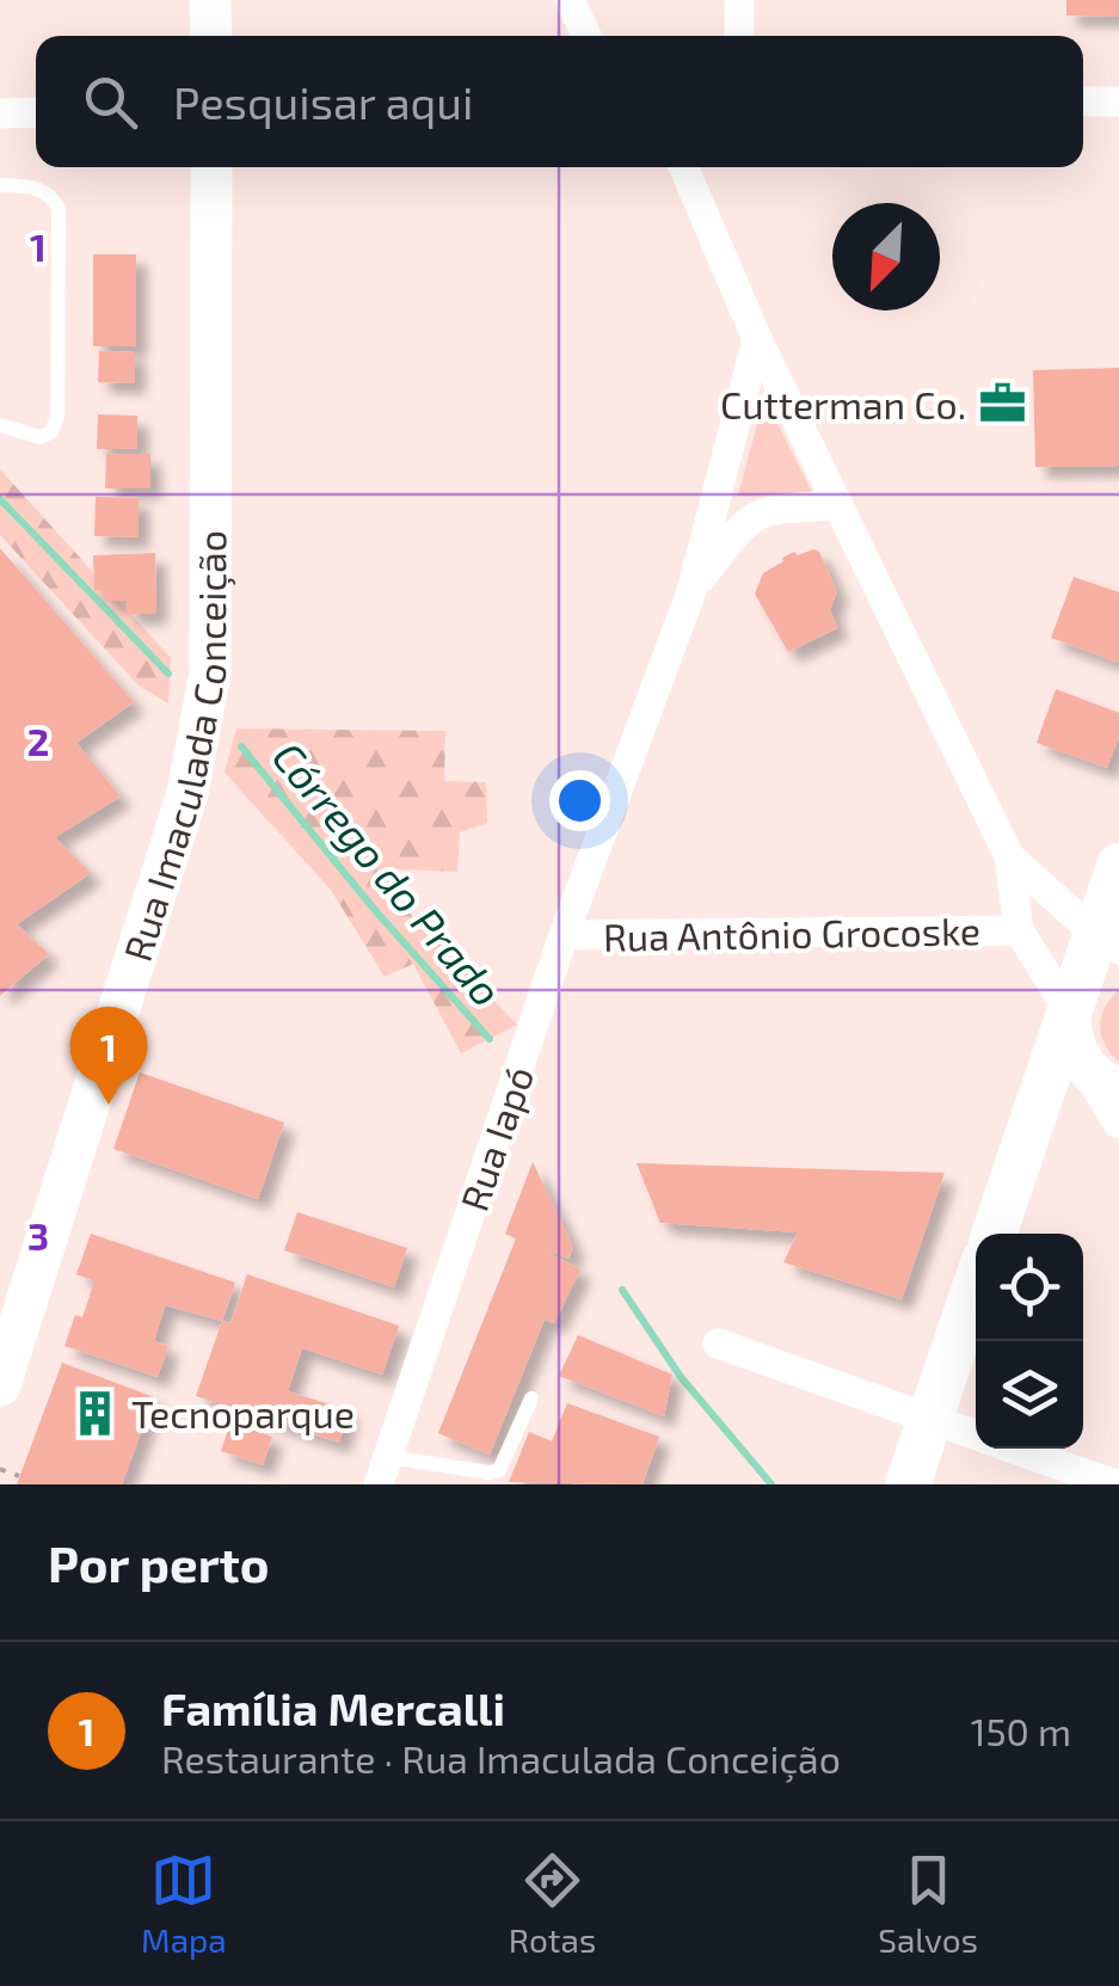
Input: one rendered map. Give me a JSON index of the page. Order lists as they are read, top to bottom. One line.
{"streets":{"main road":["Rua Imaculada Conceição"],"street":["Rua Antônio Grocoske","Rua Iapó"]},"crossings":[["Rua Antônio Grocoske","Rua Iapó"]],"water":["Córrego do Prado"],"places":{"office":["Cutterman Co."],"building":["Tecnoparque"]},"north":"bottom left","page":{"search":"Pesquisar aqui","pins":"1","heading":"Por perto","list":[{"mark":"1","name":"Família Mercalli","note":"Restaurante · Rua Imaculada Conceição","value":"150 m"}],"nav":["Mapa","Rotas","Salvos"]},"grid":{"rows":["1","2","3"]}}
